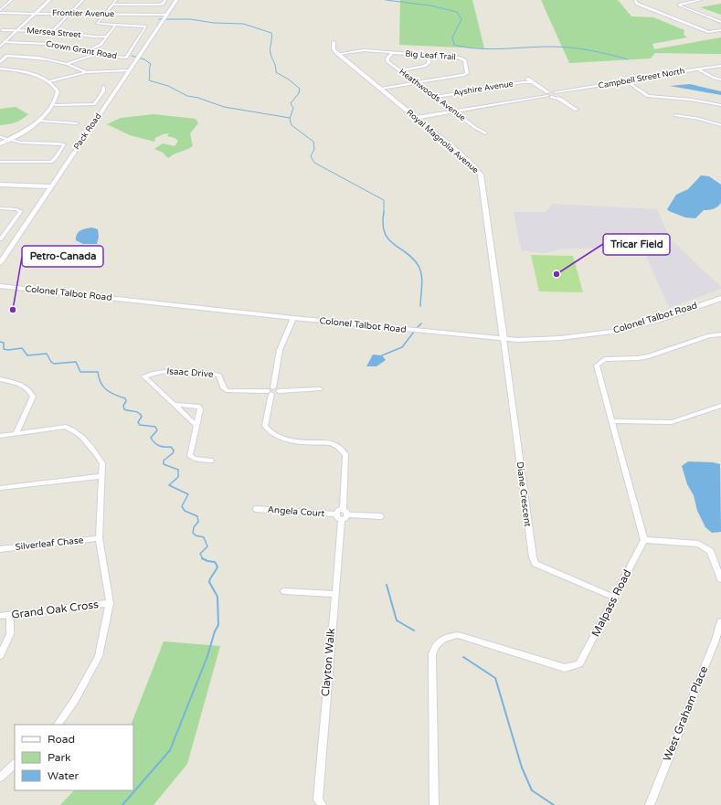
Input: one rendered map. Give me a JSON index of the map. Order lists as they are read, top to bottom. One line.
{"streets":{"main road":["Colonel Talbot Road"],"street":["Frontier Avenue","Mersea Street","Crown Grant Road","Big Leaf Trail","Campbell Street North","Ayshire Avenue","Heathwoods Avenue","Pack Road","Royal Magnolia Avenue","Isaac Drive","Diane Crescent","Angela Court","Silverleaf Chase","Malpass Road","Grand Oak Cross","Clayton Walk","West Graham Place"]},"crossings":[["Frontier Avenue","Crown Grant Road"],["Frontier Avenue","Pack Road"],["Big Leaf Trail","Heathwoods Avenue"],["Big Leaf Trail","Royal Magnolia Avenue"],["Campbell Street North","Ayshire Avenue"],["Campbell Street North","Heathwoods Avenue"],["Campbell Street North","Royal Magnolia Avenue"],["Ayshire Avenue","Heathwoods Avenue"],["Royal Magnolia Avenue","Colonel Talbot Road"],["Royal Magnolia Avenue","Diane Crescent"],["Colonel Talbot Road","Diane Crescent"],["Diane Crescent","Malpass Road"],["Angela Court","Clayton Walk"]],"places":["Tricar Field","Petro-Canada"],"legend":["Road","Park","Water"]}
